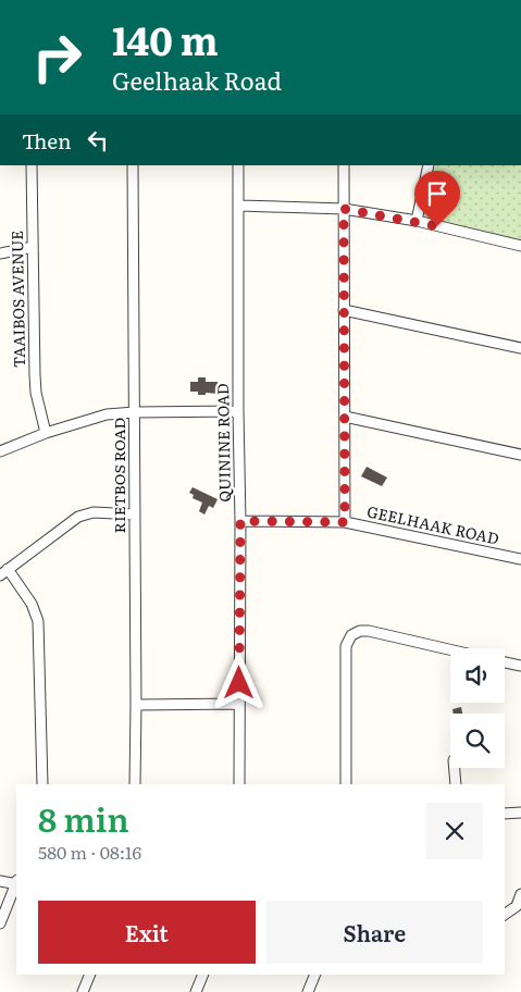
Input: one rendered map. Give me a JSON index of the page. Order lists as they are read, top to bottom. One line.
{"streets":{"street":["TAAIBOS AVENUE","QUININE ROAD","RIETBOS ROAD","GEELHAAK ROAD"]},"crossings":[["QUININE ROAD","GEELHAAK ROAD"]],"page":{"turn":["140 m","Geelhaak Road"],"then":"Then","heading":["8 min","580 m · 08:16"],"buttons":["Exit","Share"]}}
